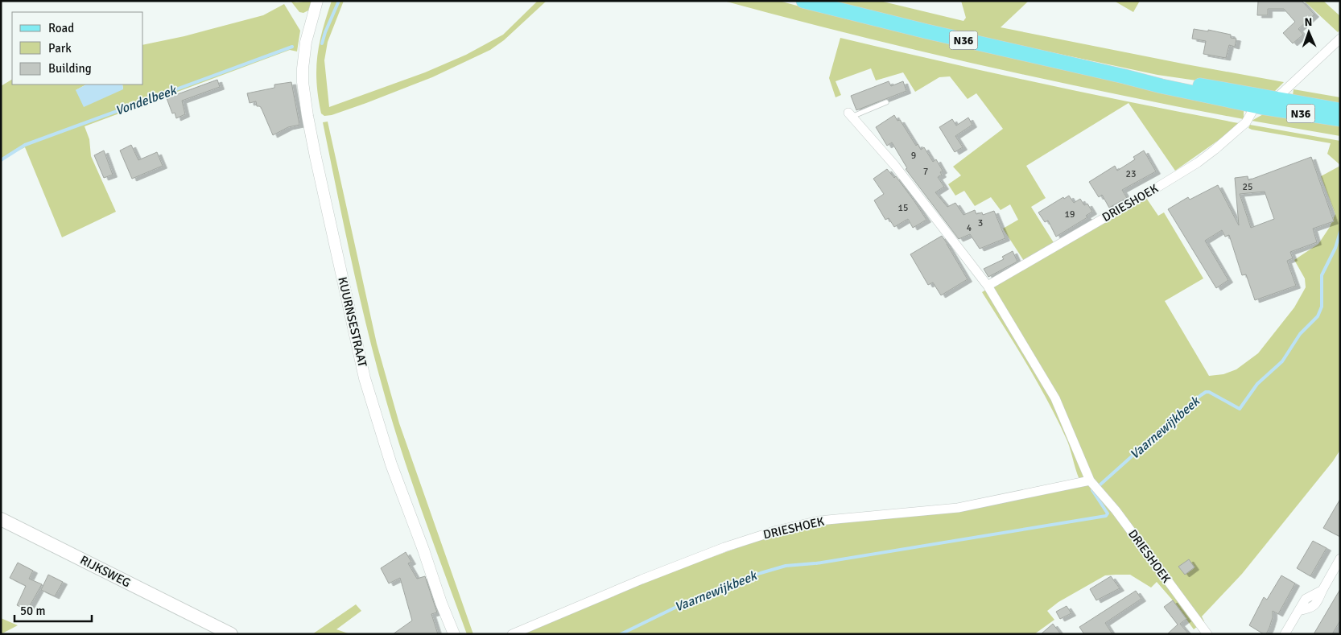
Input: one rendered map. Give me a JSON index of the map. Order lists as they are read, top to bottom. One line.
{"streets":{"main road":["N36","RIJKSWEG"],"street":["DRIESHOEK","KUURNSESTRAAT"]},"crossings":[["N36","DRIESHOEK"]],"water":["Vondelbeek","Vaarnewijkbeek"],"house_numbers":["9","7","23","25","15","19","3","4"],"legend":["Road","Park","Building"],"scale_bar":"50 m","north":"top"}
